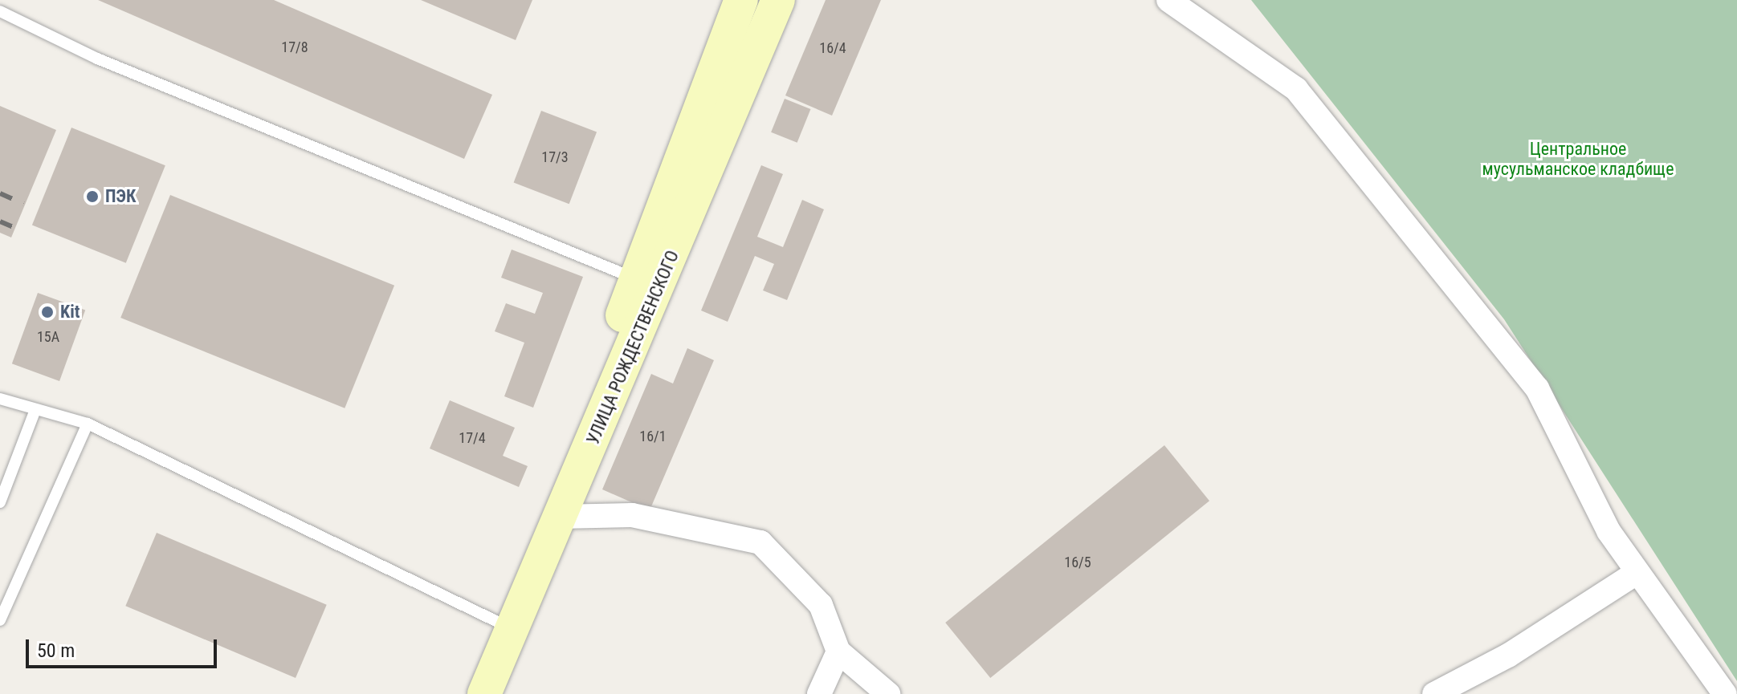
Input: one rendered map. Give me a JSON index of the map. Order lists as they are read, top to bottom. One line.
{"streets":{"main road":["УЛИЦА РОЖДЕСТВЕНСКОГО"]},"parks":["Центральное мусульманское кладбище"],"places":["ПЭК","Kit"],"house_numbers":["17/8","16/4","17/3","15А","16/1","17/4","16/5"],"scale_bar":"50 m"}
